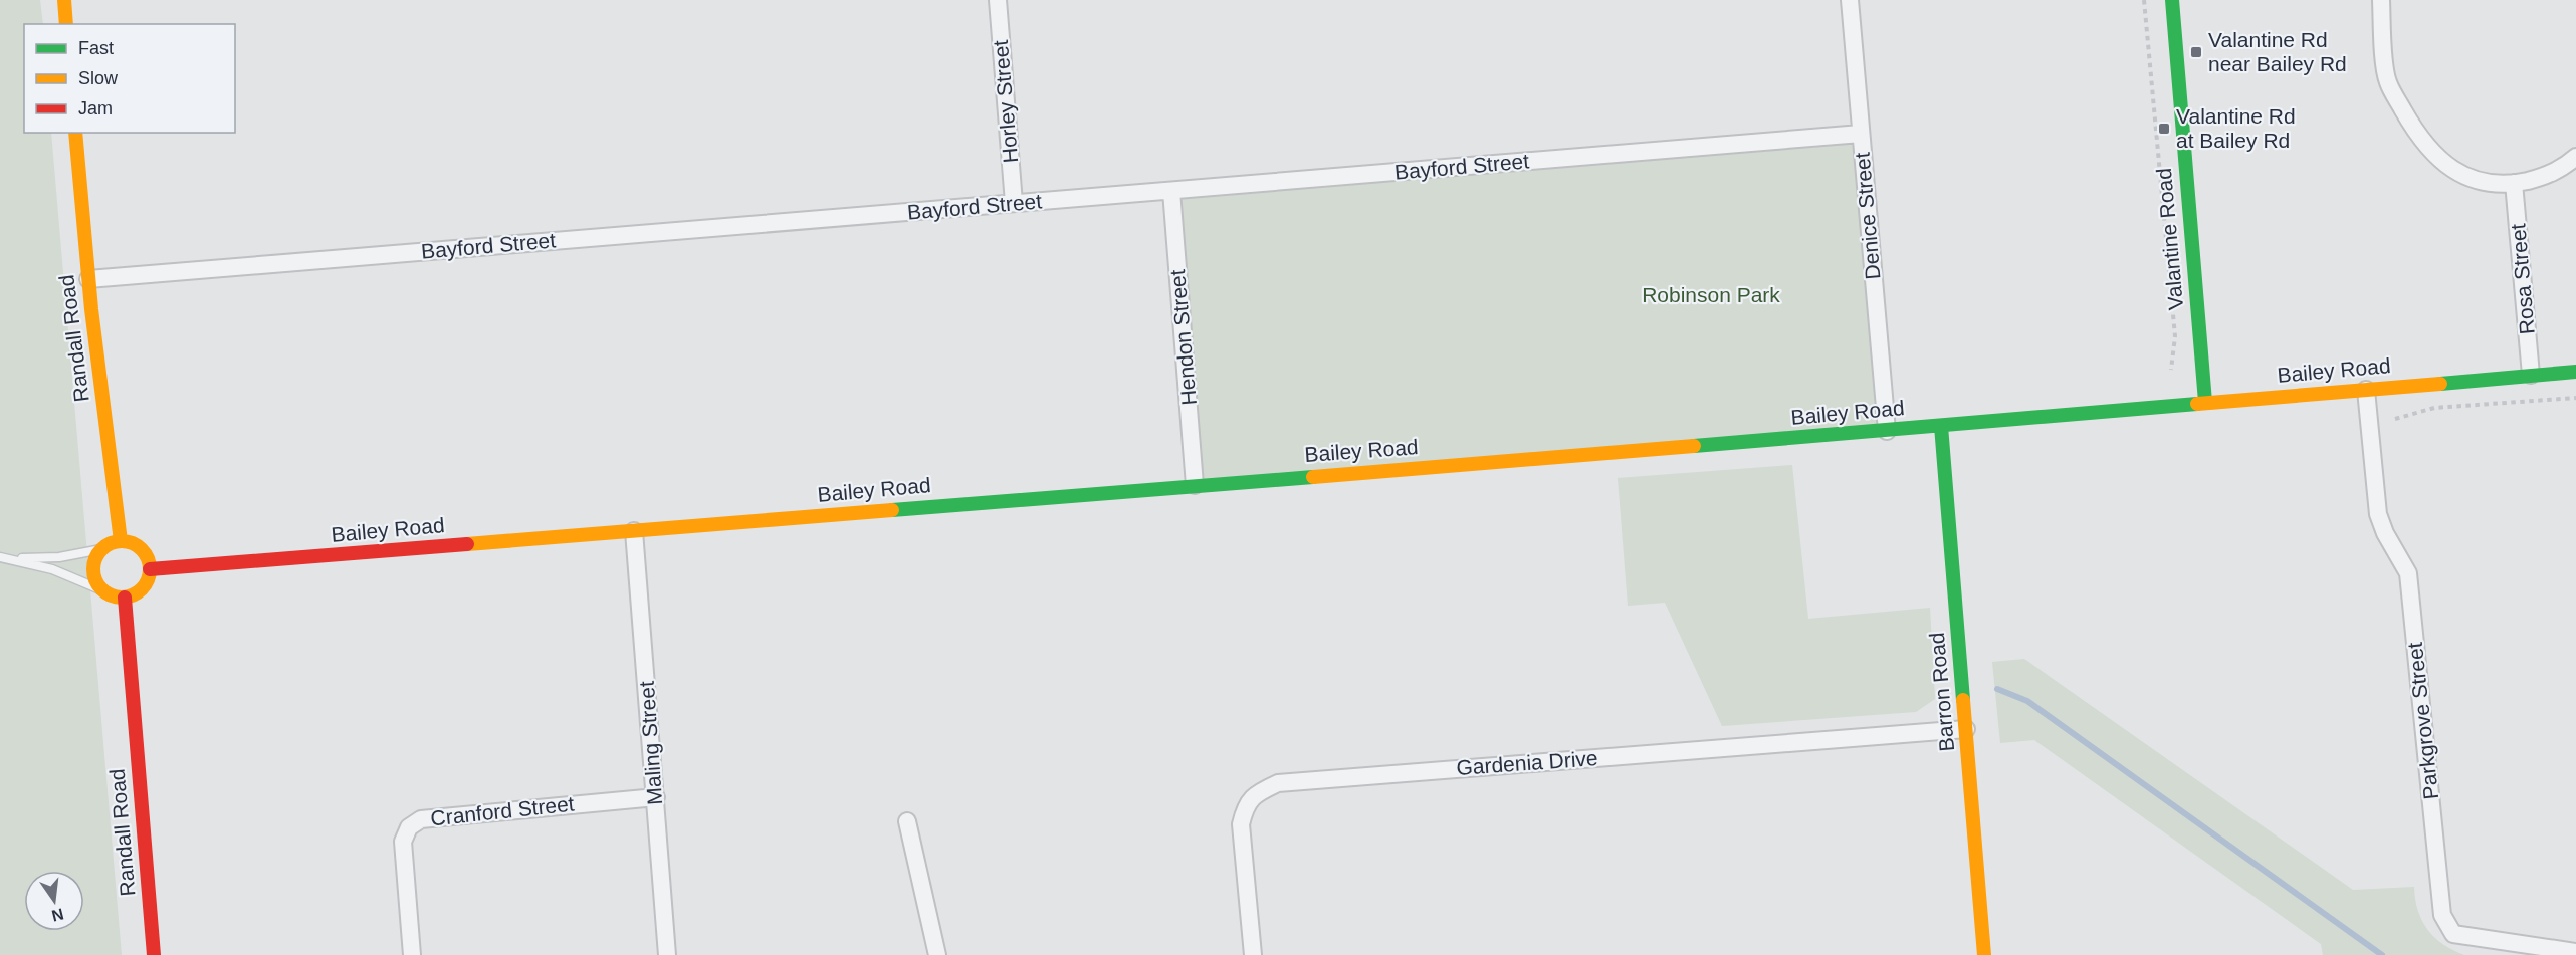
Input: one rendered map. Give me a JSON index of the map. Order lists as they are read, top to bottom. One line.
{"streets":{"street":["Horley Street","Bayford Street","Denice Street","Valantine Road","Rosa Street","Hendon Street","Randall Road","Bailey Road","Barron Road","Parkgrove Street","Maling Street","Gardenia Drive","Cranford Street"]},"crossings":[["Horley Street","Bayford Street"],["Bayford Street","Denice Street"],["Bayford Street","Hendon Street"],["Bayford Street","Randall Road"],["Denice Street","Bailey Road"],["Valantine Road","Bailey Road"],["Rosa Street","Bailey Road"],["Hendon Street","Bailey Road"],["Randall Road","Bailey Road"],["Bailey Road","Barron Road"],["Bailey Road","Parkgrove Street"],["Bailey Road","Maling Street"],["Barron Road","Gardenia Drive"],["Maling Street","Cranford Street"]],"parks":["Robinson Park"],"places":{"transit":["Valantine Rd near Bailey Rd","Valantine Rd at Bailey Rd"]},"legend":["Fast","Slow","Jam"],"north":"bottom"}
